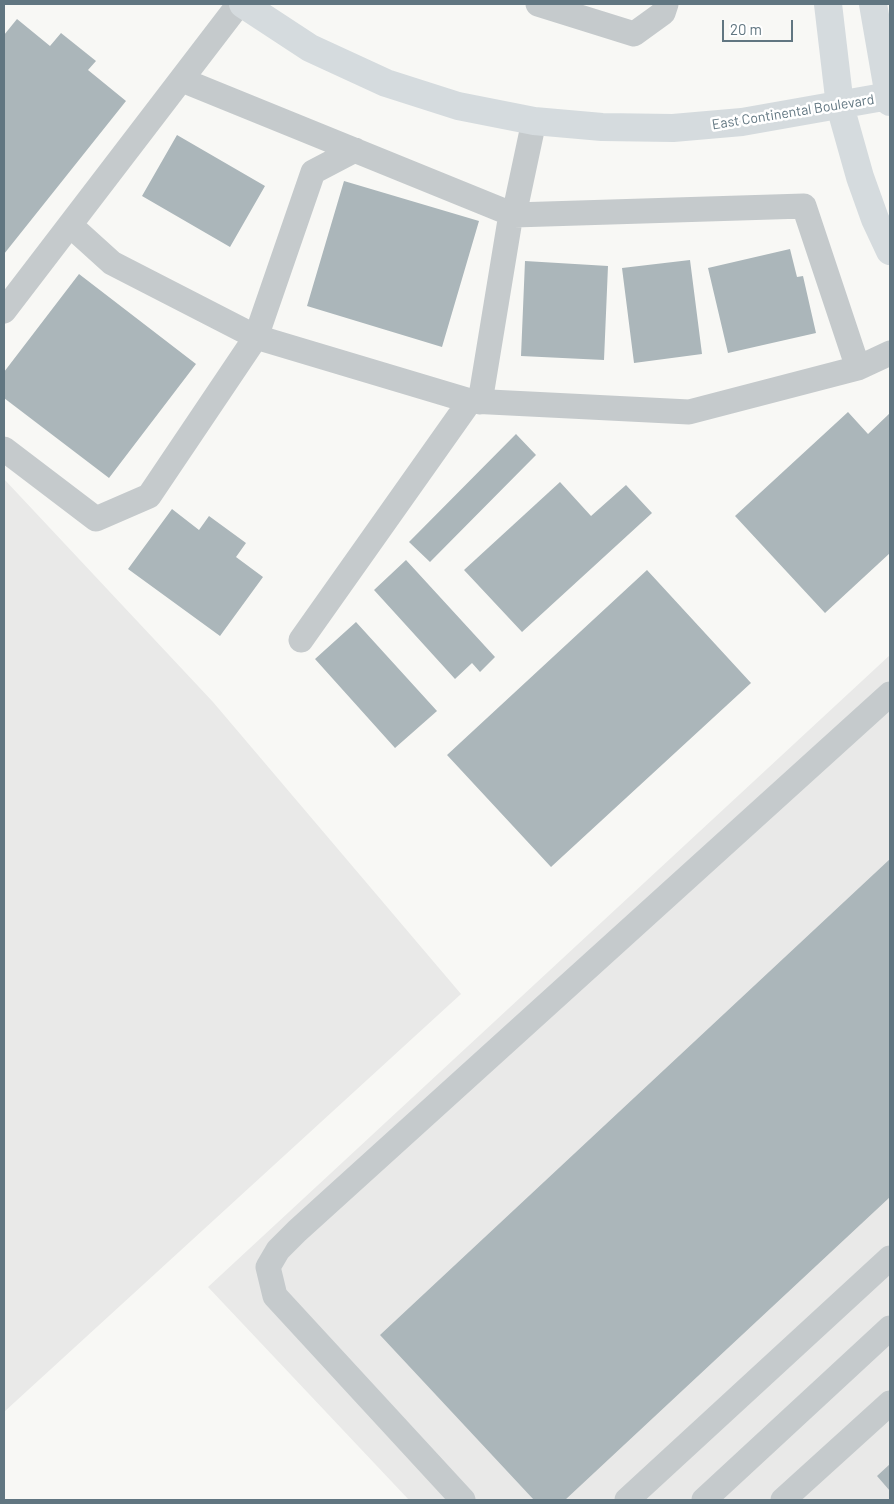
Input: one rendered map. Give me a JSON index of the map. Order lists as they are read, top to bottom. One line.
{"streets":{"main road":["East Continental Boulevard"]},"scale_bar":"20 m"}
